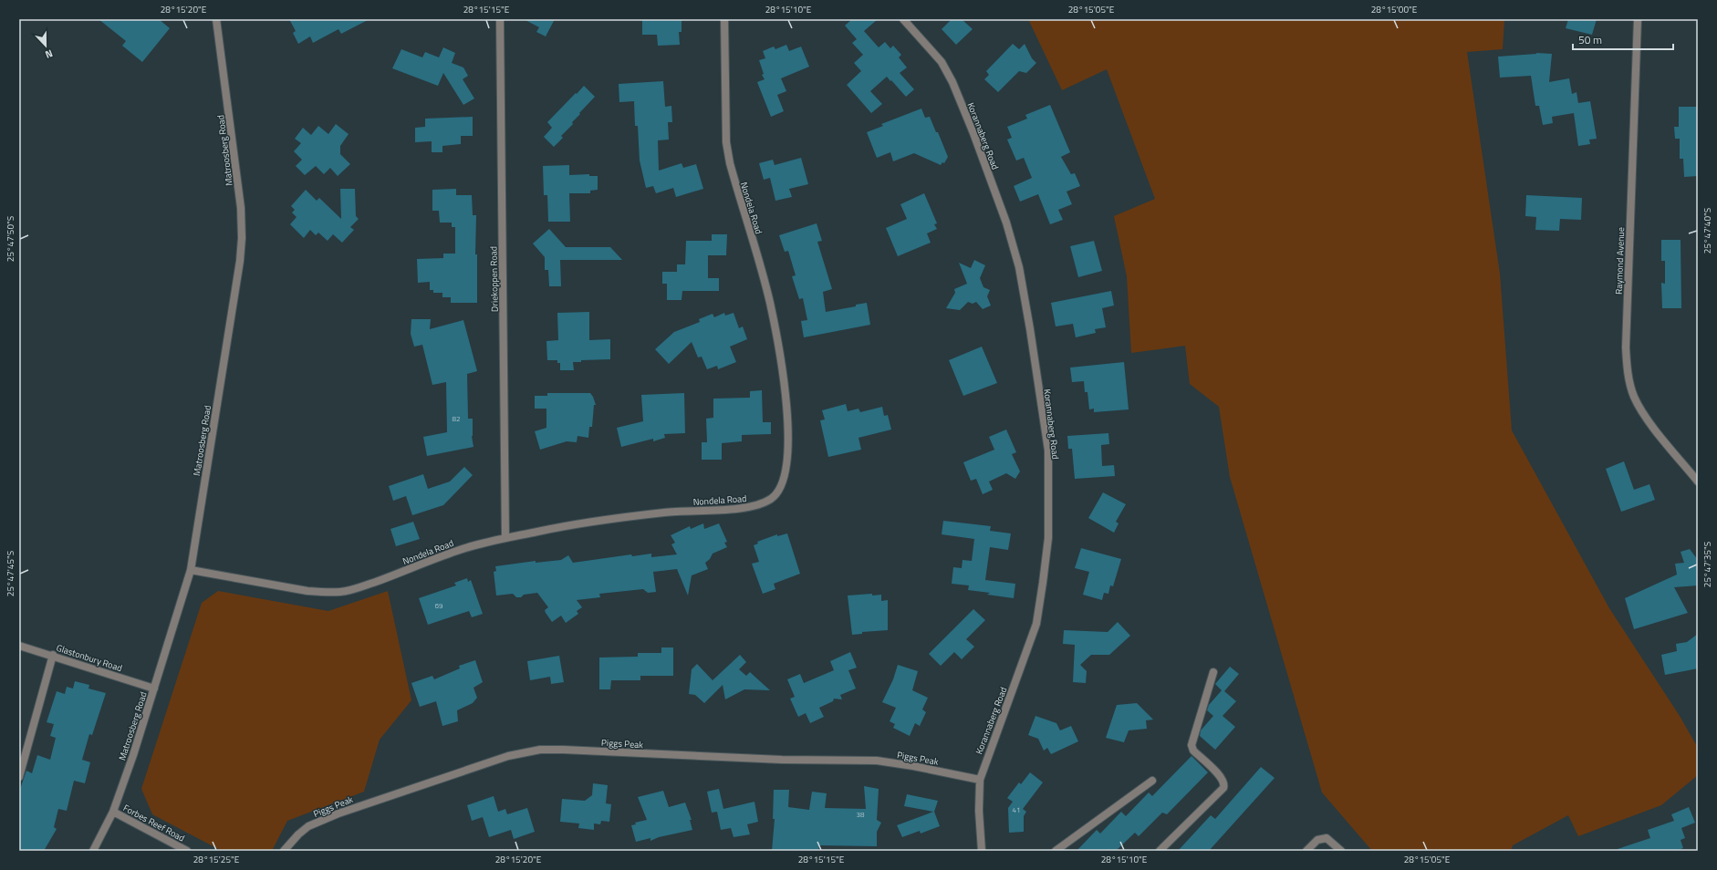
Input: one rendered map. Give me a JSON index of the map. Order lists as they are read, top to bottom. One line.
{"streets":{"street":["Korannaberg Road","Matroosberg Road","Nondela Road","Raymond Avenue","Driekoppen Road","Glastonbury Road","Piggs Peak","Forbes Reef Road"]},"crossings":[["Korannaberg Road","Piggs Peak"],["Matroosberg Road","Nondela Road"],["Matroosberg Road","Glastonbury Road"],["Matroosberg Road","Forbes Reef Road"],["Nondela Road","Driekoppen Road"]],"house_numbers":["82","69","41","38"],"scale_bar":"50 m","north":"bottom","coordinates":["28°15'20\"E","28°15'15\"E","28°15'10\"E","28°15'05\"E","28°15'00\"E","25°47'40\"S","25°47'50\"S","25°47'35\"S","25°47'45\"S","28°15'25\"E"]}
